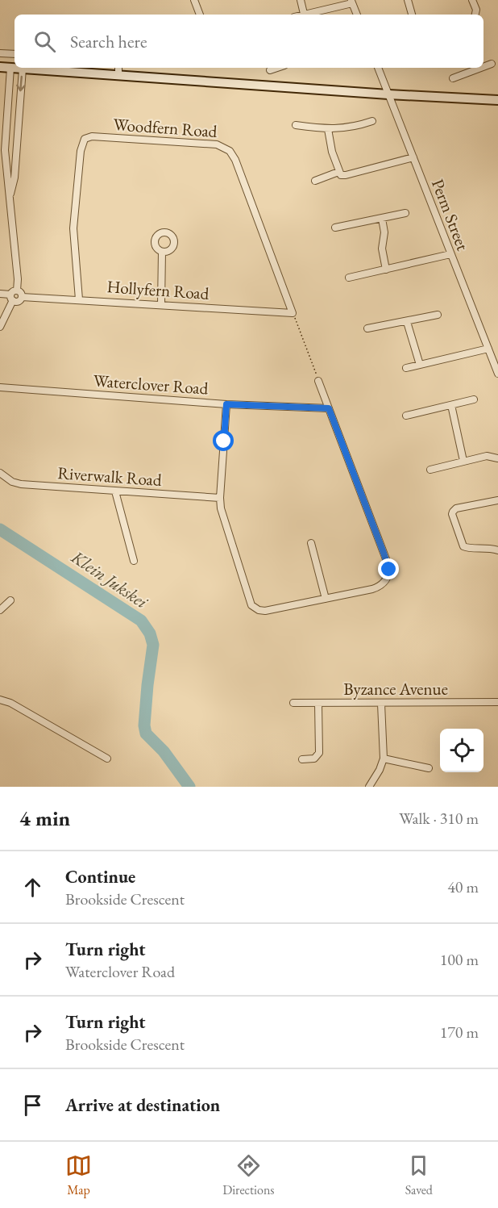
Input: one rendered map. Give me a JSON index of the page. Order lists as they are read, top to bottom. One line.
{"streets":{"street":["Woodfern Road","Perm Street","Hollyfern Road","Waterclover Road","Riverwalk Road","Byzance Avenue"]},"crossings":[["Woodfern Road","Hollyfern Road"]],"water":["Klein Jukskei"],"page":{"search":"Search here","heading":["4 min","Walk · 310 m"],"list":[["Continue","Brookside Crescent","40 m"],["Turn right","Waterclover Road","100 m"],["Turn right","Brookside Crescent","170 m"],"Arrive at destination"],"nav":["Map","Directions","Saved"]}}
